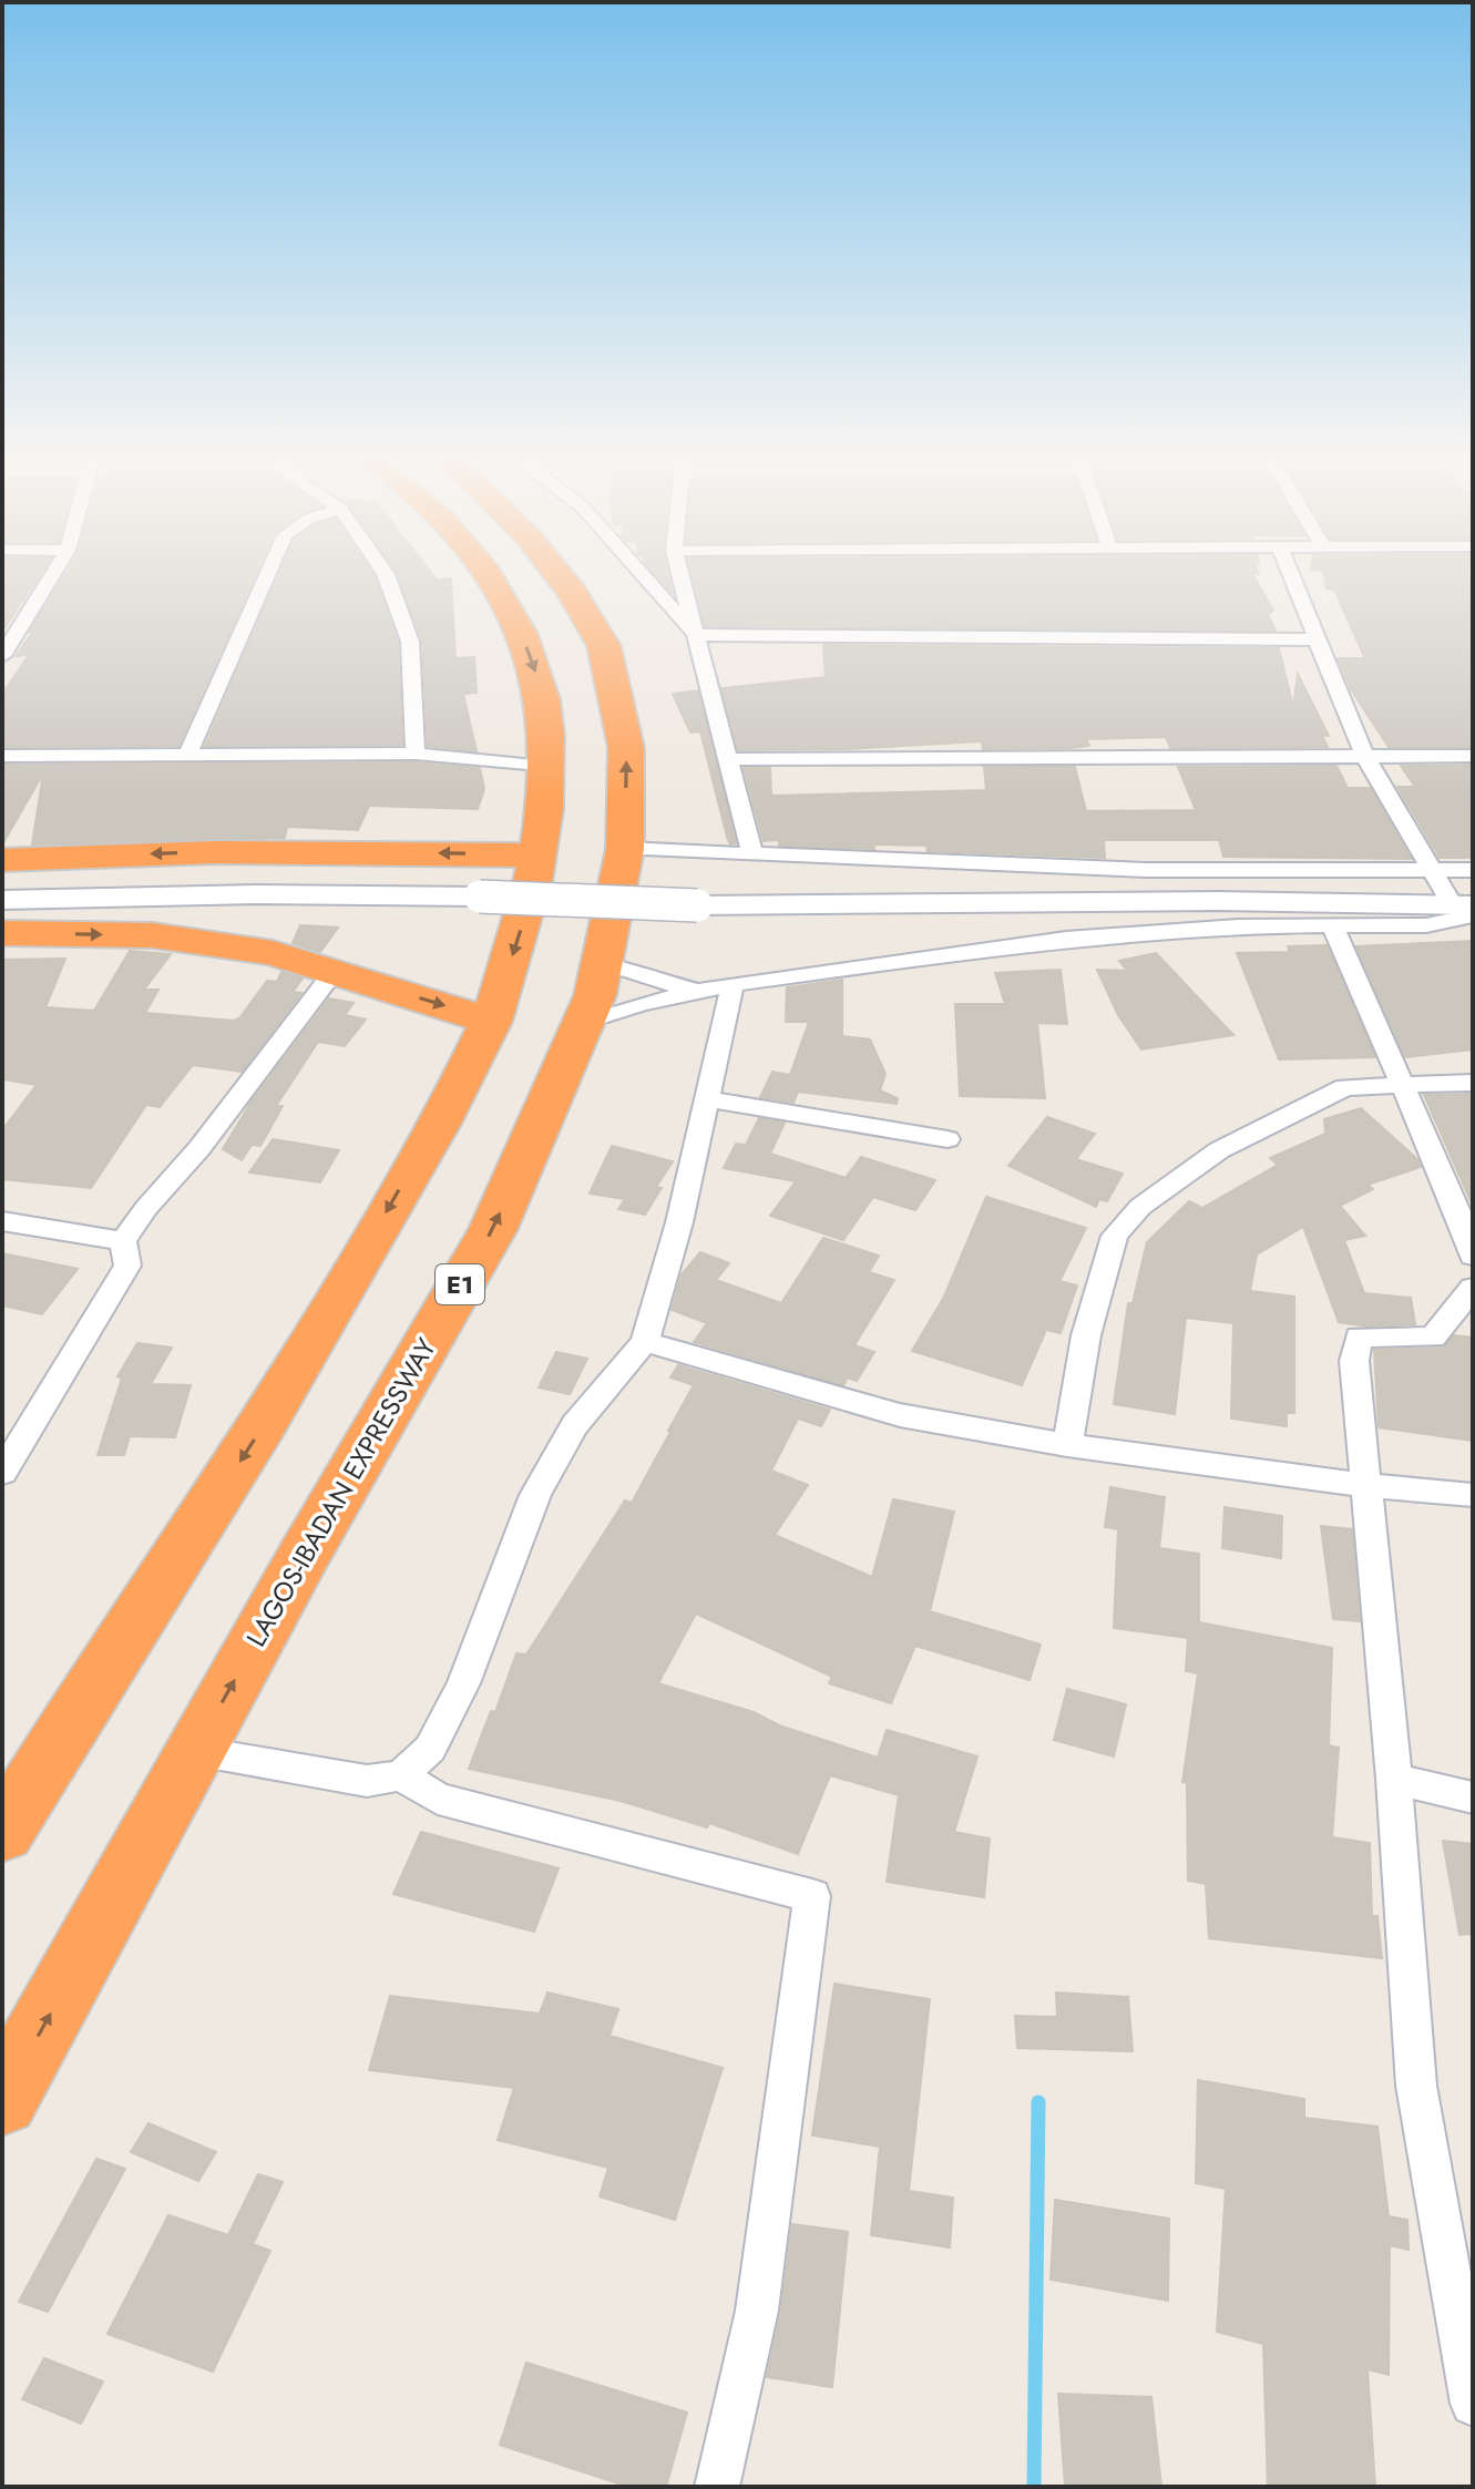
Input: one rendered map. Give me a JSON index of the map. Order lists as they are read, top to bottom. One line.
{"streets":{"highway":["E1","LAGOS-IBADAN EXPRESSWAY"]}}
